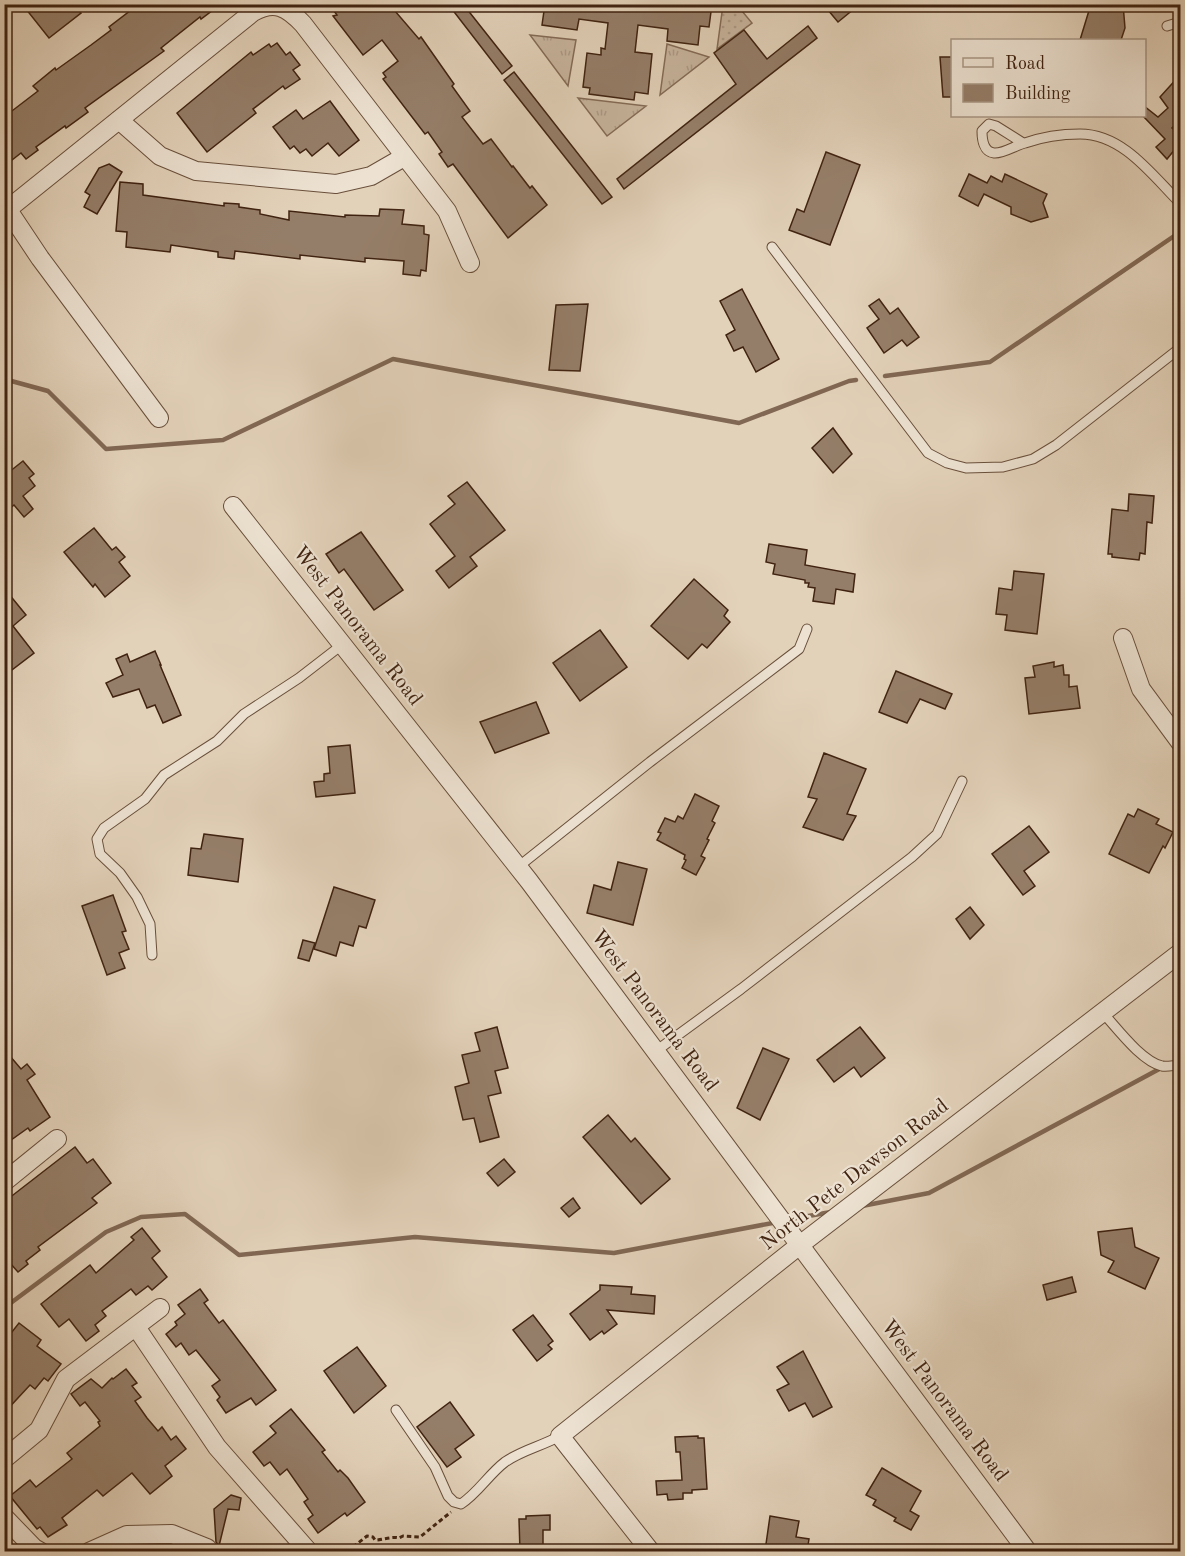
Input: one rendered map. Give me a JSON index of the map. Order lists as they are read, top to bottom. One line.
{"streets":{"street":["West Panorama Road","North Pete Dawson Road"]},"crossings":[["West Panorama Road","North Pete Dawson Road"]],"legend":["Road","Building"]}
